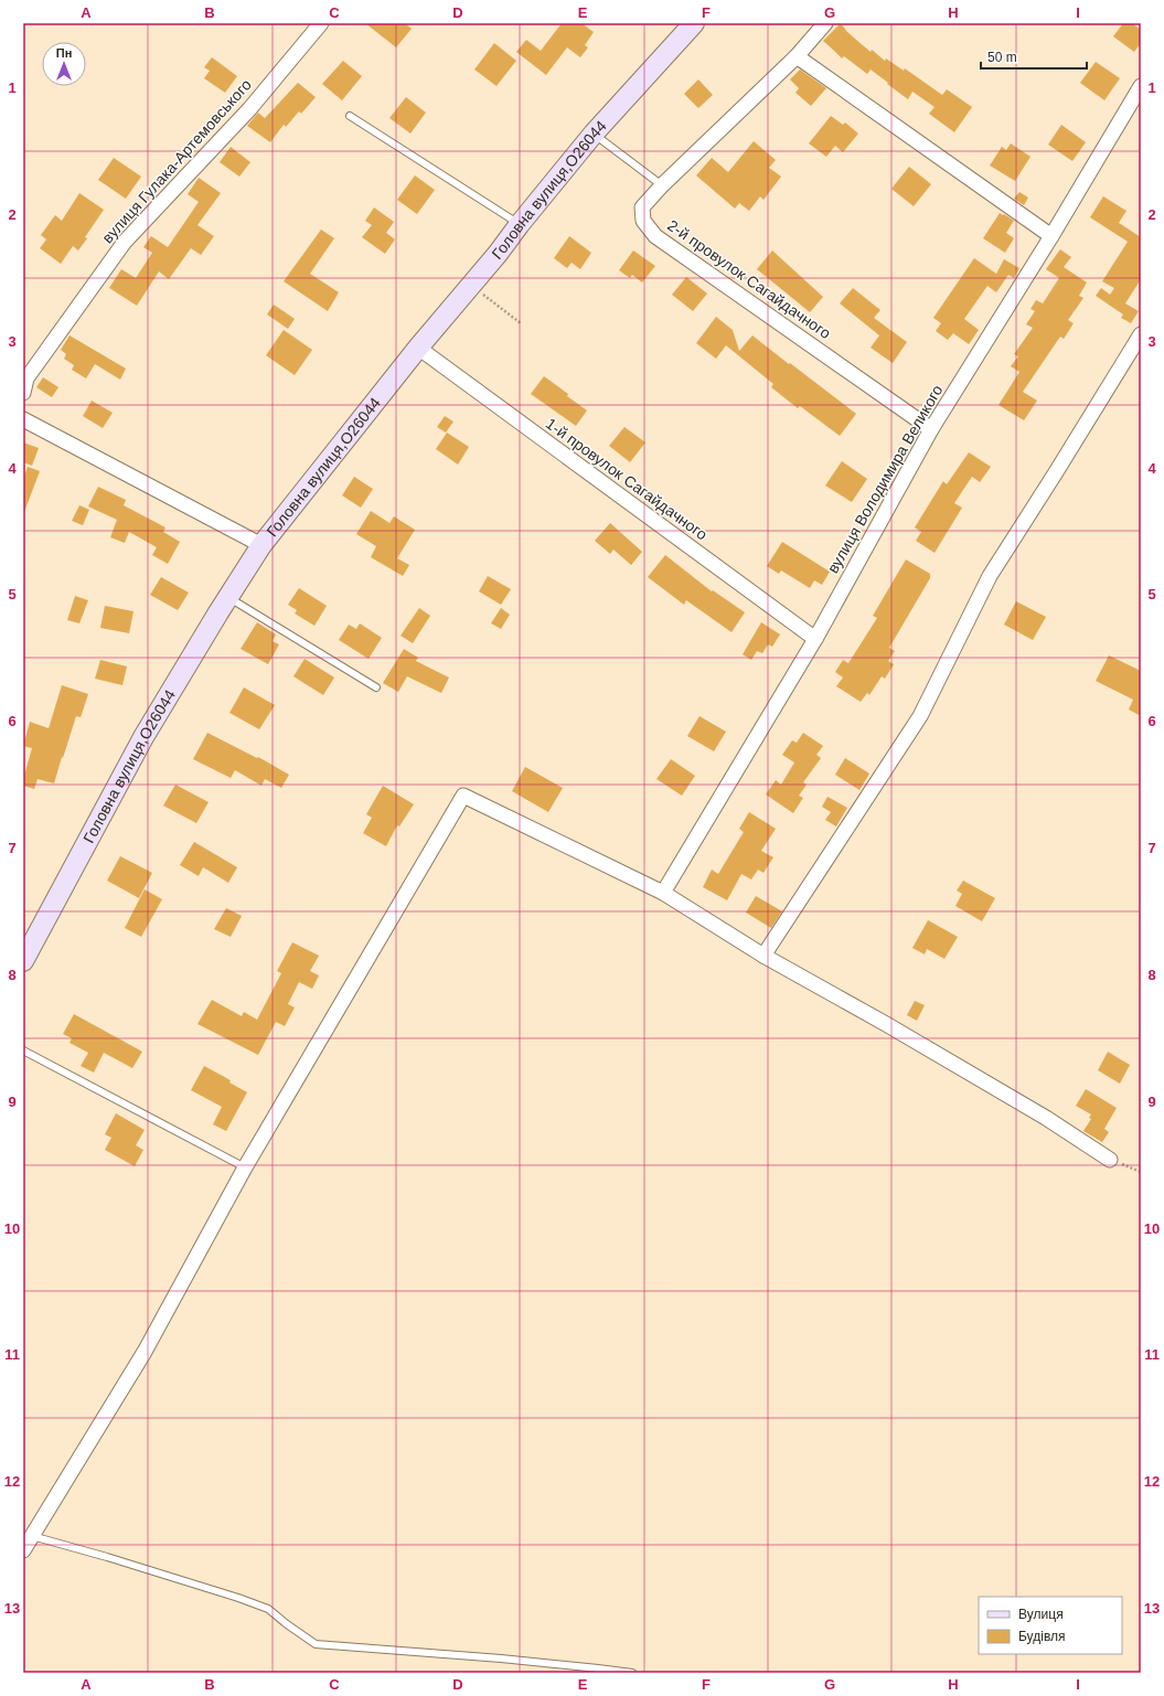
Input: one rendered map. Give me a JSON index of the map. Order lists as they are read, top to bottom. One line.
{"streets":{"main road":["Головна вулиця,О26044"],"street":["вулиця Гулака-Артемовського","2-й провулок Сагайдачного","1-й провулок Сагайдачного","вулиця Володимира Великого"]},"crossings":[["Головна вулиця,О26044","1-й провулок Сагайдачного"],["2-й провулок Сагайдачного","вулиця Володимира Великого"],["1-й провулок Сагайдачного","вулиця Володимира Великого"]],"legend":["Вулиця","Будівля"],"scale_bar":"50 m","north":"top","grid":{"columns":["A","B","C","D","E","F","G","H","I"],"rows":["1","2","3","4","5","6","7","8","9","10","11","12","13"]}}
